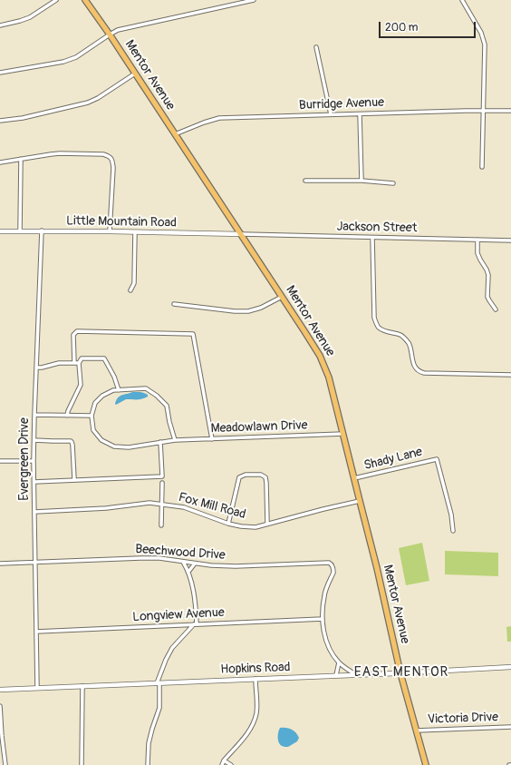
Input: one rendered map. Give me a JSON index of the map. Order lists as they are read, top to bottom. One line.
{"streets":{"main road":["Mentor Avenue"],"street":["Burridge Avenue","Little Mountain Road","Jackson Street","Meadowlawn Drive","Evergreen Drive","Shady Lane","Fox Mill Road","Beechwood Drive","Longview Avenue","Hopkins Road","Victoria Drive"]},"crossings":[["Mentor Avenue","Burridge Avenue"],["Mentor Avenue","Little Mountain Road"],["Mentor Avenue","Jackson Street"],["Mentor Avenue","Meadowlawn Drive"],["Mentor Avenue","Shady Lane"],["Mentor Avenue","Fox Mill Road"],["Mentor Avenue","Hopkins Road"],["Mentor Avenue","Victoria Drive"],["Little Mountain Road","Jackson Street"],["Little Mountain Road","Evergreen Drive"],["Evergreen Drive","Fox Mill Road"],["Evergreen Drive","Beechwood Drive"],["Evergreen Drive","Longview Avenue"],["Evergreen Drive","Hopkins Road"],["Beechwood Drive","Longview Avenue"]],"districts":["EAST MENTOR"],"scale_bar":"200 m"}
